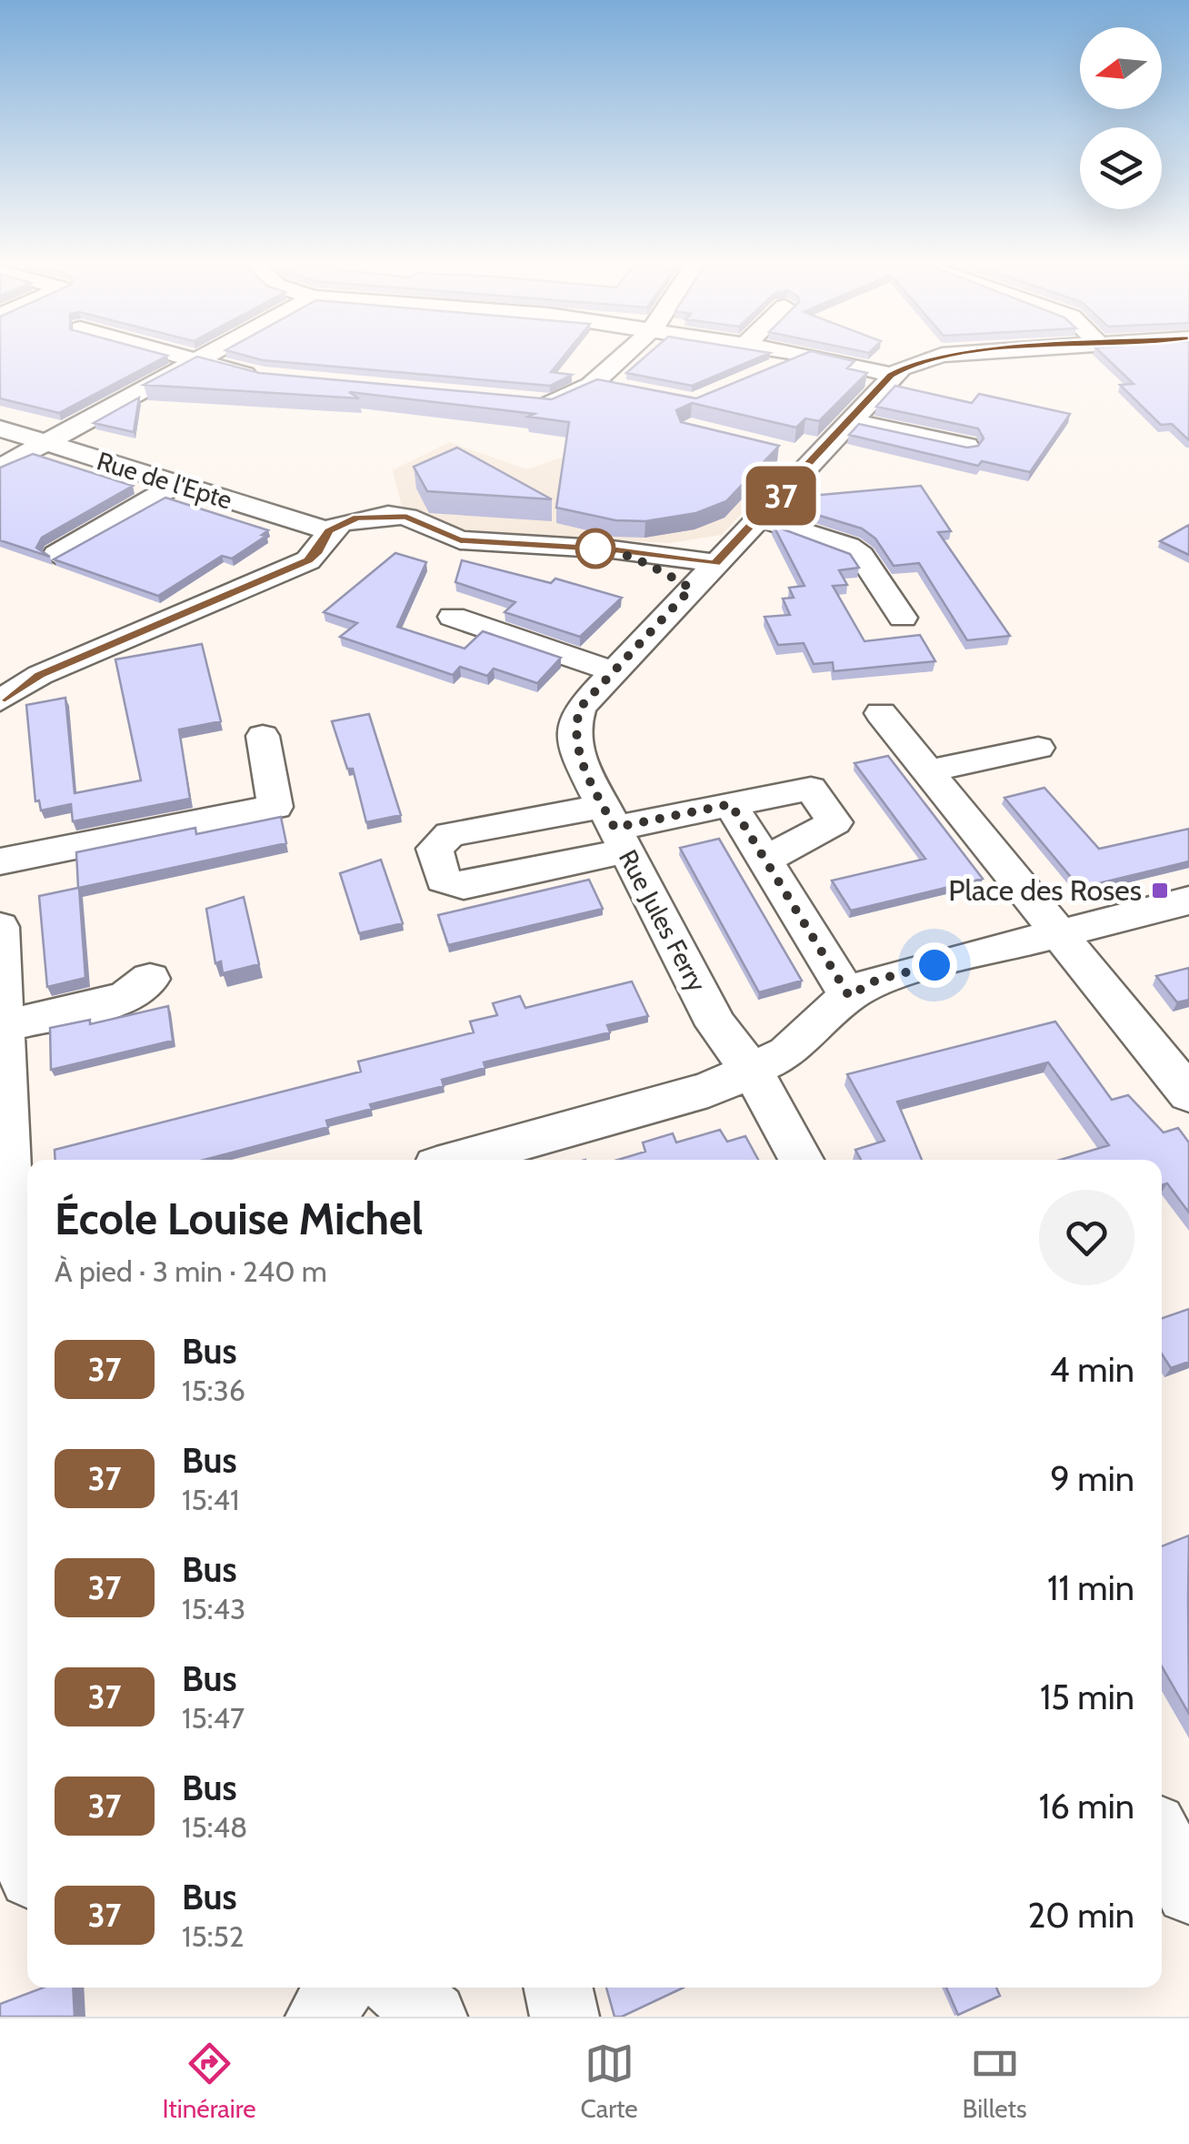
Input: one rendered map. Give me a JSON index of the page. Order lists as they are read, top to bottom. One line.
{"streets":{"street":["Rue de l'Epte","Rue Jules Ferry"]},"places":{"transit":["Place des Roses"]},"lines":["bus line 37"],"north":"left","page":{"on_map":"37","heading":["École Louise Michel","À pied · 3 min · 240 m"],"list":[{"mark":"37","name":"Bus","note":"15:36","value":"4 min"},{"mark":"37","name":"Bus","note":"15:41","value":"9 min"},{"mark":"37","name":"Bus","note":"15:43","value":"11 min"},{"mark":"37","name":"Bus","note":"15:47","value":"15 min"},{"mark":"37","name":"Bus","note":"15:48","value":"16 min"},{"mark":"37","name":"Bus","note":"15:52","value":"20 min"}],"tabs":["Itinéraire","Carte","Billets"]}}
